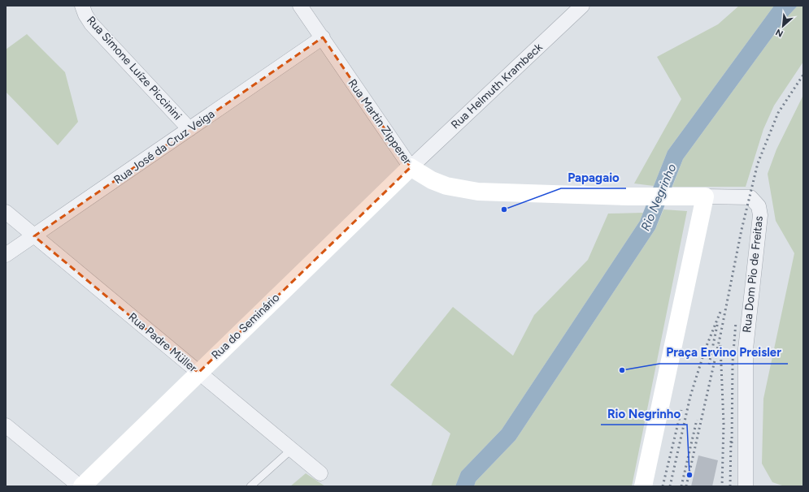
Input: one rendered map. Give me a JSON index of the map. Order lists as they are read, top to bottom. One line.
{"streets":{"street":["Rua Simone Luíze Piccinini","Rua Helmuth Krambeck","Rua Martin Zipperer","Rua José da Cruz Veiga","Rua Dom Pio de Freitas","Rua do Seminário","Rua Padre Müller"]},"crossings":[["Rua Simone Luíze Piccinini","Rua José da Cruz Veiga"],["Rua Helmuth Krambeck","Rua Martin Zipperer"],["Rua Helmuth Krambeck","Rua do Seminário"],["Rua Martin Zipperer","Rua José da Cruz Veiga"],["Rua Martin Zipperer","Rua Dom Pio de Freitas"],["Rua Martin Zipperer","Rua do Seminário"],["Rua José da Cruz Veiga","Rua Padre Müller"],["Rua do Seminário","Rua Padre Müller"]],"water":["Rio Negrinho"],"places":["Papagaio","Praça Ervino Preisler","Rio Negrinho"],"north":"bottom left"}
